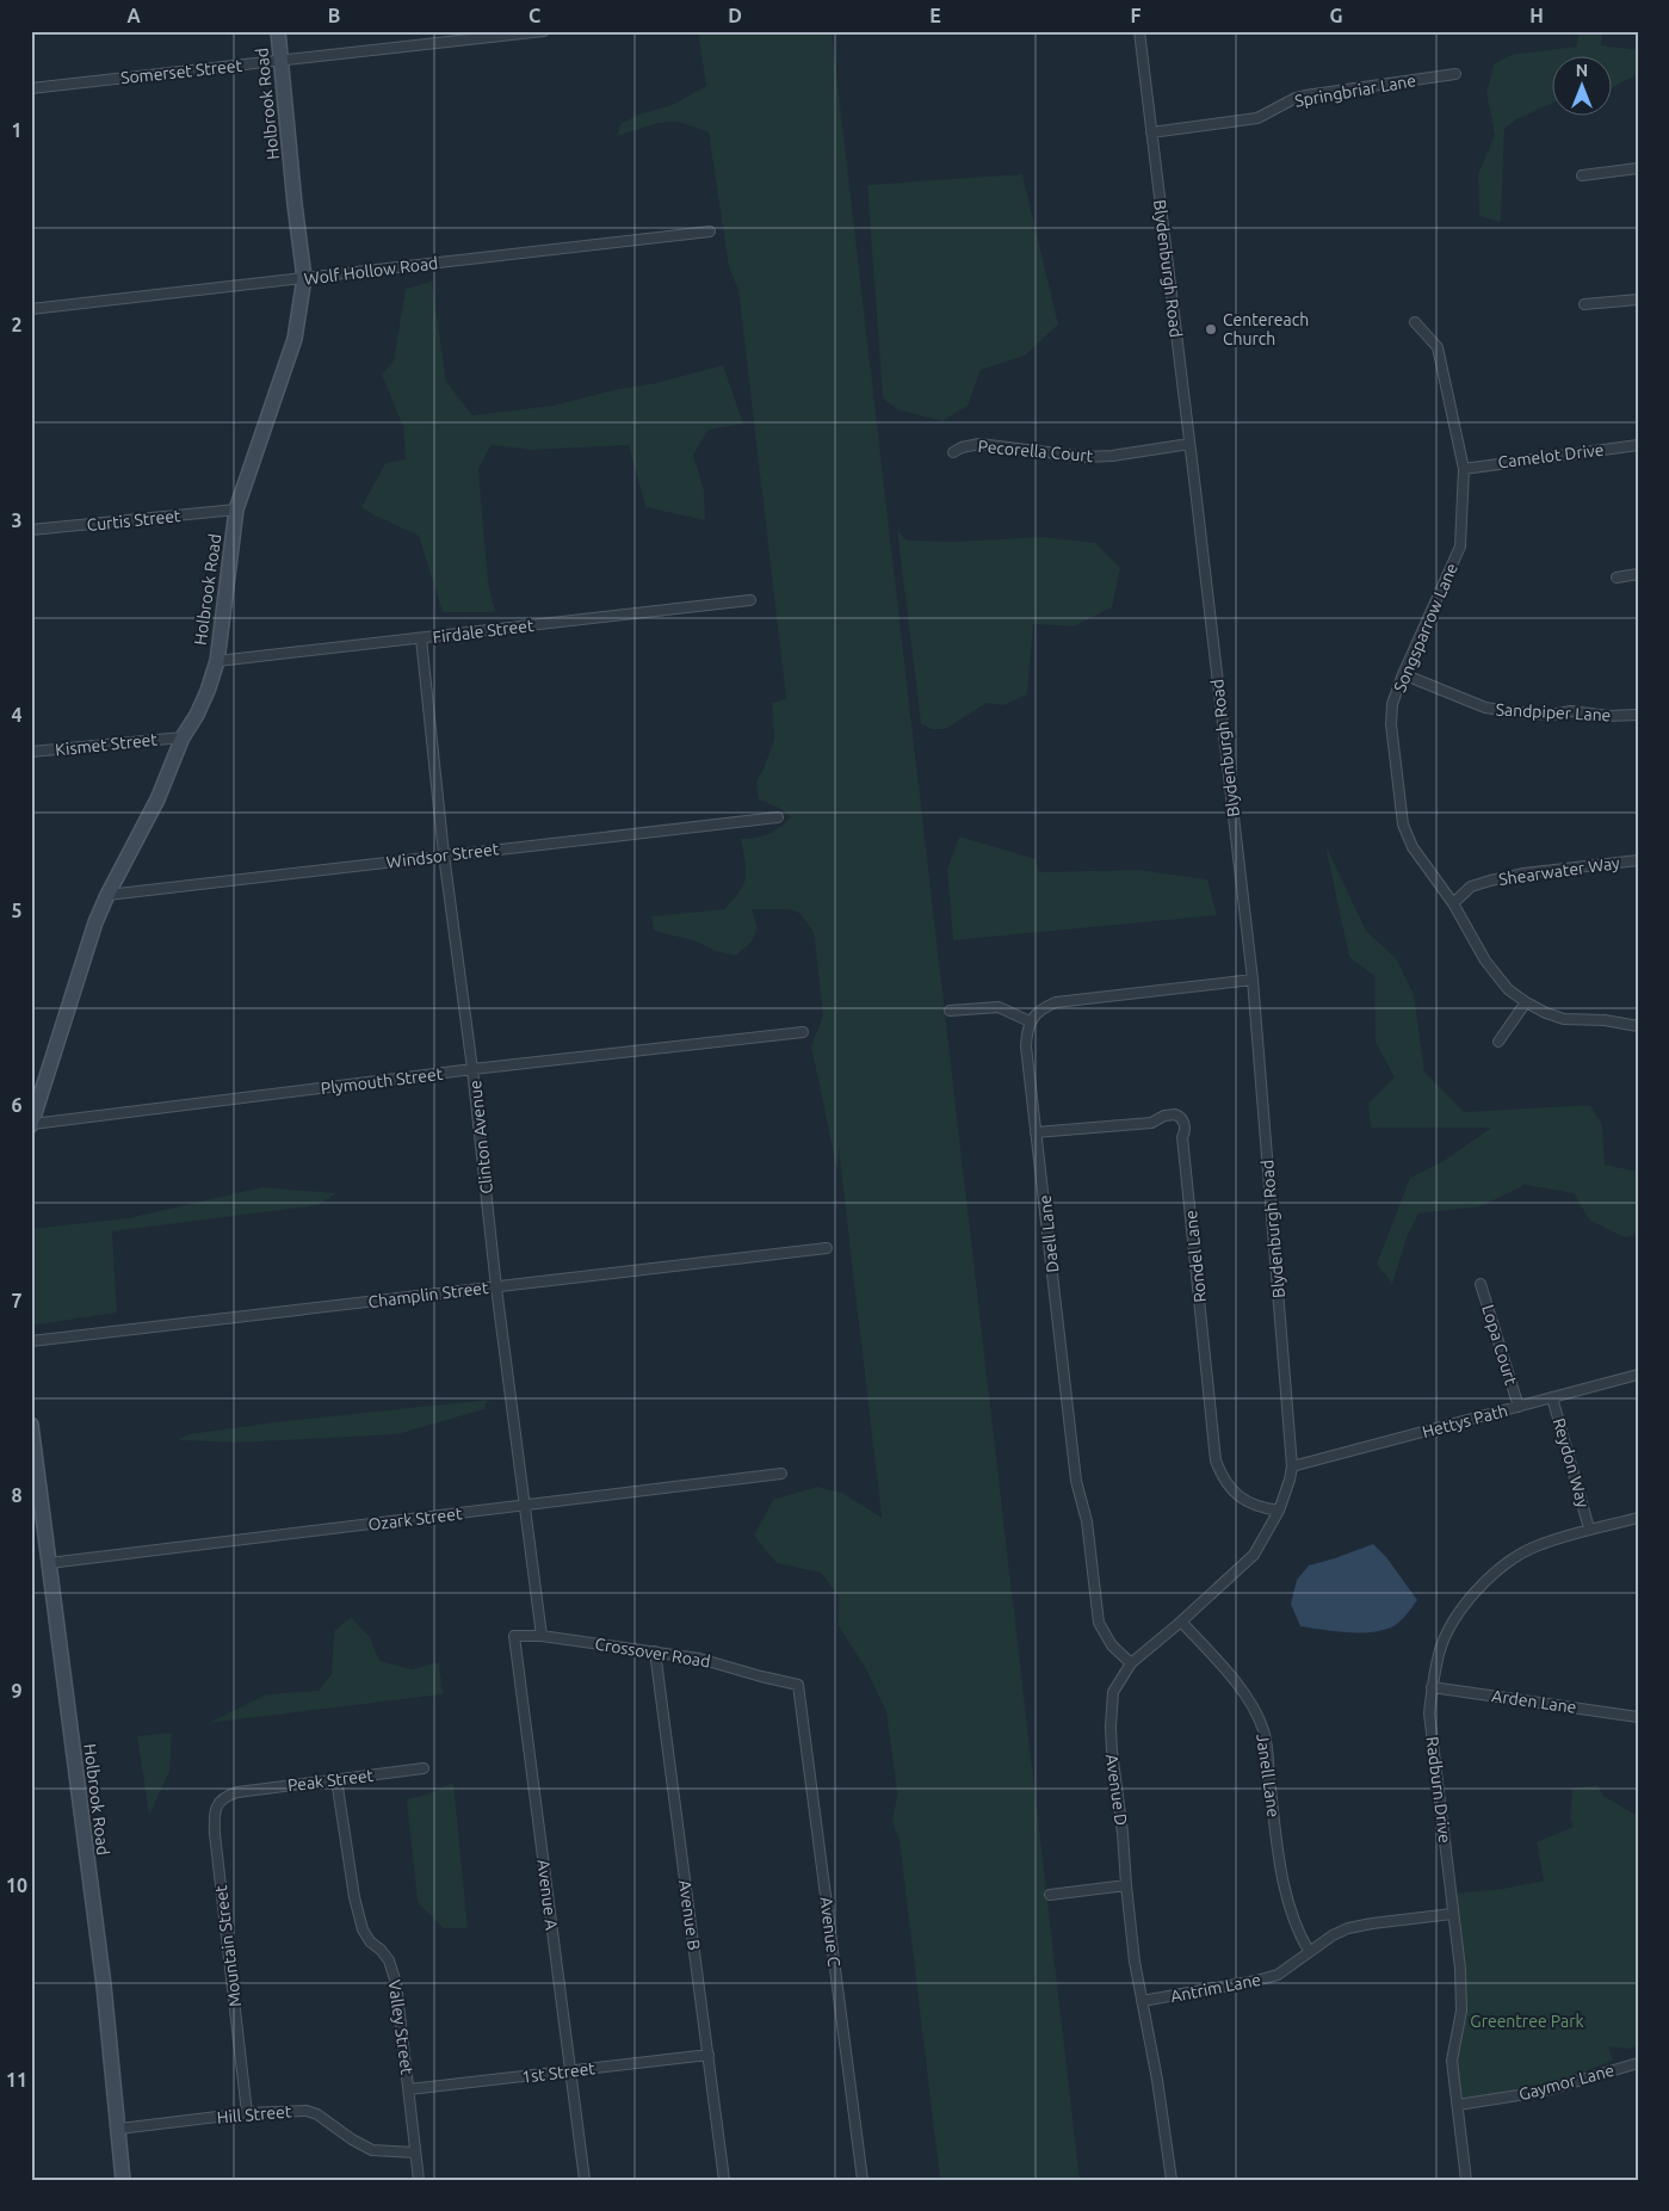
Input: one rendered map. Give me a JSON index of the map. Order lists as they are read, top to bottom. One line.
{"streets":{"street":["Somerset Street","Springbriar Lane","Holbrook Road","Blydenburgh Road","Wolf Hollow Road","Pecorella Court","Camelot Drive","Curtis Street","Songsparrow Lane","Firdale Street","Sandpiper Lane","Kismet Street","Windsor Street","Shearwater Way","Plymouth Street","Clinton Avenue","Daell Lane","Rondel Lane","Champlin Street","Lopa Court","Hettys Path","Reydon Way","Ozark Street","Crossover Road","Arden Lane","Janell Lane","Peak Street","Avenue D","Radburn Drive","Avenue A","Avenue B","Avenue C","Mountain Street","Antrim Lane","Valley Street","1st Street","Gaymor Lane","Hill Street"]},"crossings":[["Somerset Street","Holbrook Road"],["Springbriar Lane","Blydenburgh Road"],["Holbrook Road","Wolf Hollow Road"],["Holbrook Road","Curtis Street"],["Holbrook Road","Firdale Street"],["Holbrook Road","Kismet Street"],["Holbrook Road","Windsor Street"],["Holbrook Road","Plymouth Street"],["Holbrook Road","Ozark Street"],["Holbrook Road","Hill Street"],["Blydenburgh Road","Pecorella Court"],["Blydenburgh Road","Hettys Path"],["Blydenburgh Road","Avenue D"],["Camelot Drive","Songsparrow Lane"],["Songsparrow Lane","Sandpiper Lane"],["Songsparrow Lane","Shearwater Way"],["Firdale Street","Clinton Avenue"],["Windsor Street","Clinton Avenue"],["Plymouth Street","Clinton Avenue"],["Clinton Avenue","Champlin Street"],["Clinton Avenue","Ozark Street"],["Clinton Avenue","Crossover Road"],["Clinton Avenue","Avenue A"],["Daell Lane","Rondel Lane"],["Daell Lane","Avenue D"],["Rondel Lane","Avenue D"],["Lopa Court","Hettys Path"],["Hettys Path","Reydon Way"],["Hettys Path","Avenue D"],["Reydon Way","Radburn Drive"],["Crossover Road","Avenue A"],["Crossover Road","Avenue B"],["Crossover Road","Avenue C"],["Arden Lane","Radburn Drive"],["Janell Lane","Avenue D"],["Janell Lane","Antrim Lane"],["Peak Street","Mountain Street"],["Peak Street","Valley Street"],["Avenue D","Antrim Lane"],["Radburn Drive","Antrim Lane"],["Radburn Drive","Gaymor Lane"],["Avenue A","1st Street"],["Avenue B","1st Street"],["Mountain Street","Hill Street"],["Valley Street","1st Street"],["Valley Street","Hill Street"]],"parks":["Greentree Park"],"places":["Centereach Church"],"north":"top","grid":{"columns":["A","B","C","D","E","F","G","H"],"rows":["1","2","3","4","5","6","7","8","9","10","11"]}}
